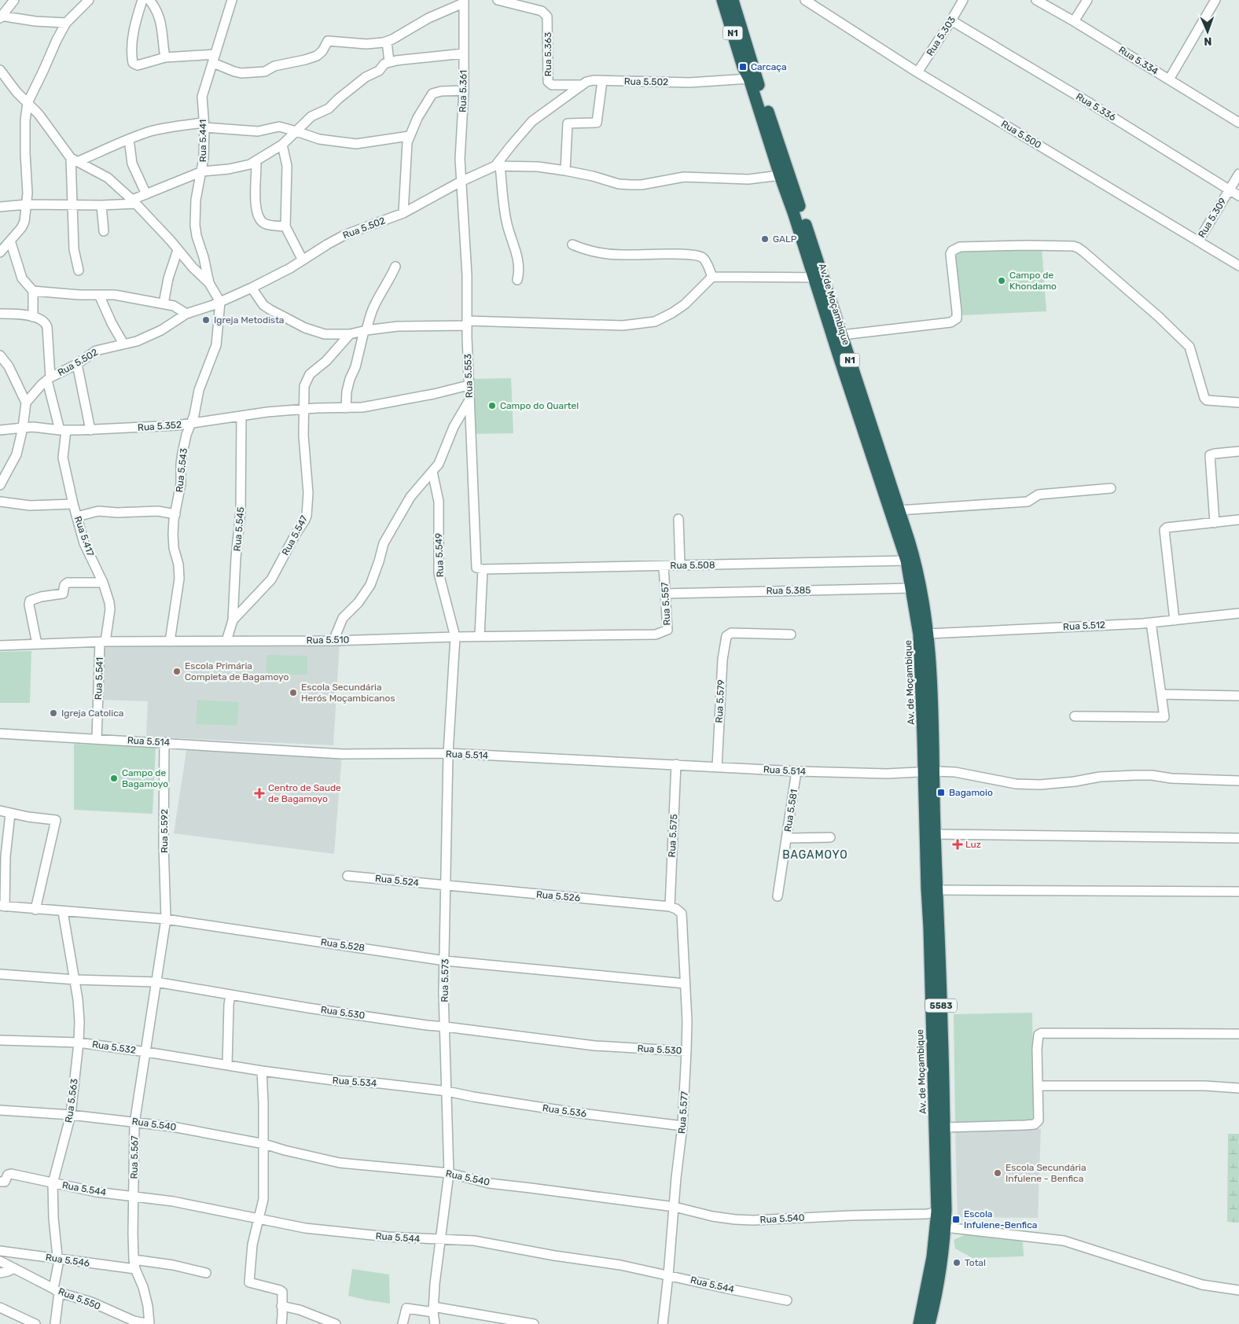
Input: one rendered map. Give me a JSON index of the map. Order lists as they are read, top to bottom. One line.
{"streets":{"highway":["N1","Av. de Moçambique","5583"],"street":["Rua 5.303","Rua 5.363","Rua 5.334","Rua 5.502","Rua 5.361","Rua 5.336","Rua 5.500","Rua 5.441","Rua 5.309","Rua 5.553","Rua 5.352","Rua 5.543","Rua 5.545","Rua 5.547","Rua 5.417","Rua 5.549","Rua 5.508","Rua 5.385","Rua 5.557","Rua 5.512","Rua 5.510","Rua 5.541","Rua 5.579","Rua 5.514","Rua 5.581","Rua 5.592","Rua 5.575","Rua 5.524","Rua 5.526","Rua 5.528","Rua 5.573","Rua 5.530","Rua 5.532","Rua 5.534","Rua 5.563","Rua 5.536","Rua 5.577","Rua 5.540","Rua 5.567","Rua 5.544","Rua 5.546","Rua 5.550"]},"crossings":[["Rua 5.303","Rua 5.336"],["Rua 5.303","Rua 5.500"],["Rua 5.363","Rua 5.502"],["Rua 5.502","Rua 5.361"],["Rua 5.502","Av. de Moçambique"],["Rua 5.502","Rua 5.553"],["Rua 5.502","Rua 5.543"],["Rua 5.361","Rua 5.553"],["Rua 5.336","Rua 5.309"],["Rua 5.500","Rua 5.309"],["Av. de Moçambique","Rua 5.508"],["Av. de Moçambique","Rua 5.385"],["Av. de Moçambique","Rua 5.512"],["Av. de Moçambique","Rua 5.514"],["Av. de Moçambique","Rua 5.540"],["Rua 5.553","Rua 5.352"],["Rua 5.553","Rua 5.508"],["Rua 5.553","Rua 5.510"],["Rua 5.352","Rua 5.543"],["Rua 5.352","Rua 5.545"],["Rua 5.352","Rua 5.547"],["Rua 5.352","Rua 5.417"],["Rua 5.543","Rua 5.510"],["Rua 5.545","Rua 5.547"],["Rua 5.545","Rua 5.510"],["Rua 5.417","Rua 5.510"],["Rua 5.417","Rua 5.541"],["Rua 5.549","Rua 5.510"],["Rua 5.549","Rua 5.573"],["Rua 5.508","Rua 5.557"],["Rua 5.385","Rua 5.557"],["Rua 5.557","Rua 5.510"],["Rua 5.510","Rua 5.541"],["Rua 5.510","Rua 5.573"],["Rua 5.541","Rua 5.514"],["Rua 5.579","Rua 5.514"],["Rua 5.514","Rua 5.581"],["Rua 5.514","Rua 5.592"],["Rua 5.514","Rua 5.575"],["Rua 5.514","Rua 5.573"],["Rua 5.592","Rua 5.528"],["Rua 5.592","Rua 5.567"],["Rua 5.575","Rua 5.526"],["Rua 5.575","Rua 5.577"],["Rua 5.524","Rua 5.526"],["Rua 5.524","Rua 5.573"],["Rua 5.526","Rua 5.573"],["Rua 5.526","Rua 5.577"],["Rua 5.528","Rua 5.573"],["Rua 5.528","Rua 5.563"],["Rua 5.528","Rua 5.577"],["Rua 5.528","Rua 5.567"],["Rua 5.573","Rua 5.530"],["Rua 5.573","Rua 5.534"],["Rua 5.573","Rua 5.536"],["Rua 5.573","Rua 5.540"],["Rua 5.573","Rua 5.544"],["Rua 5.530","Rua 5.563"],["Rua 5.530","Rua 5.577"],["Rua 5.530","Rua 5.567"],["Rua 5.532","Rua 5.534"],["Rua 5.532","Rua 5.563"],["Rua 5.532","Rua 5.567"],["Rua 5.534","Rua 5.536"],["Rua 5.563","Rua 5.540"],["Rua 5.563","Rua 5.544"],["Rua 5.563","Rua 5.546"],["Rua 5.563","Rua 5.550"],["Rua 5.536","Rua 5.577"],["Rua 5.577","Rua 5.540"],["Rua 5.577","Rua 5.544"],["Rua 5.540","Rua 5.567"],["Rua 5.567","Rua 5.544"],["Rua 5.567","Rua 5.546"],["Rua 5.567","Rua 5.550"]],"districts":["BAGAMOYO"],"places":{"transit":["Carcaça","Bagamoio","Escola Infulene-Benfica"],"other":["GALP","Campo de Khondamo","Igreja Metodista","Campo do Quartel","Escola Primária Completa de Bagamoyo","Escola Secundária Herós Moçambicanos","Igreja Catolica","Campo de Bagamoyo","Escola Secundária Infulene - Benfica","Total"],"health":["Centro de Saude de Bagamoyo","Luz"]},"north":"bottom"}
